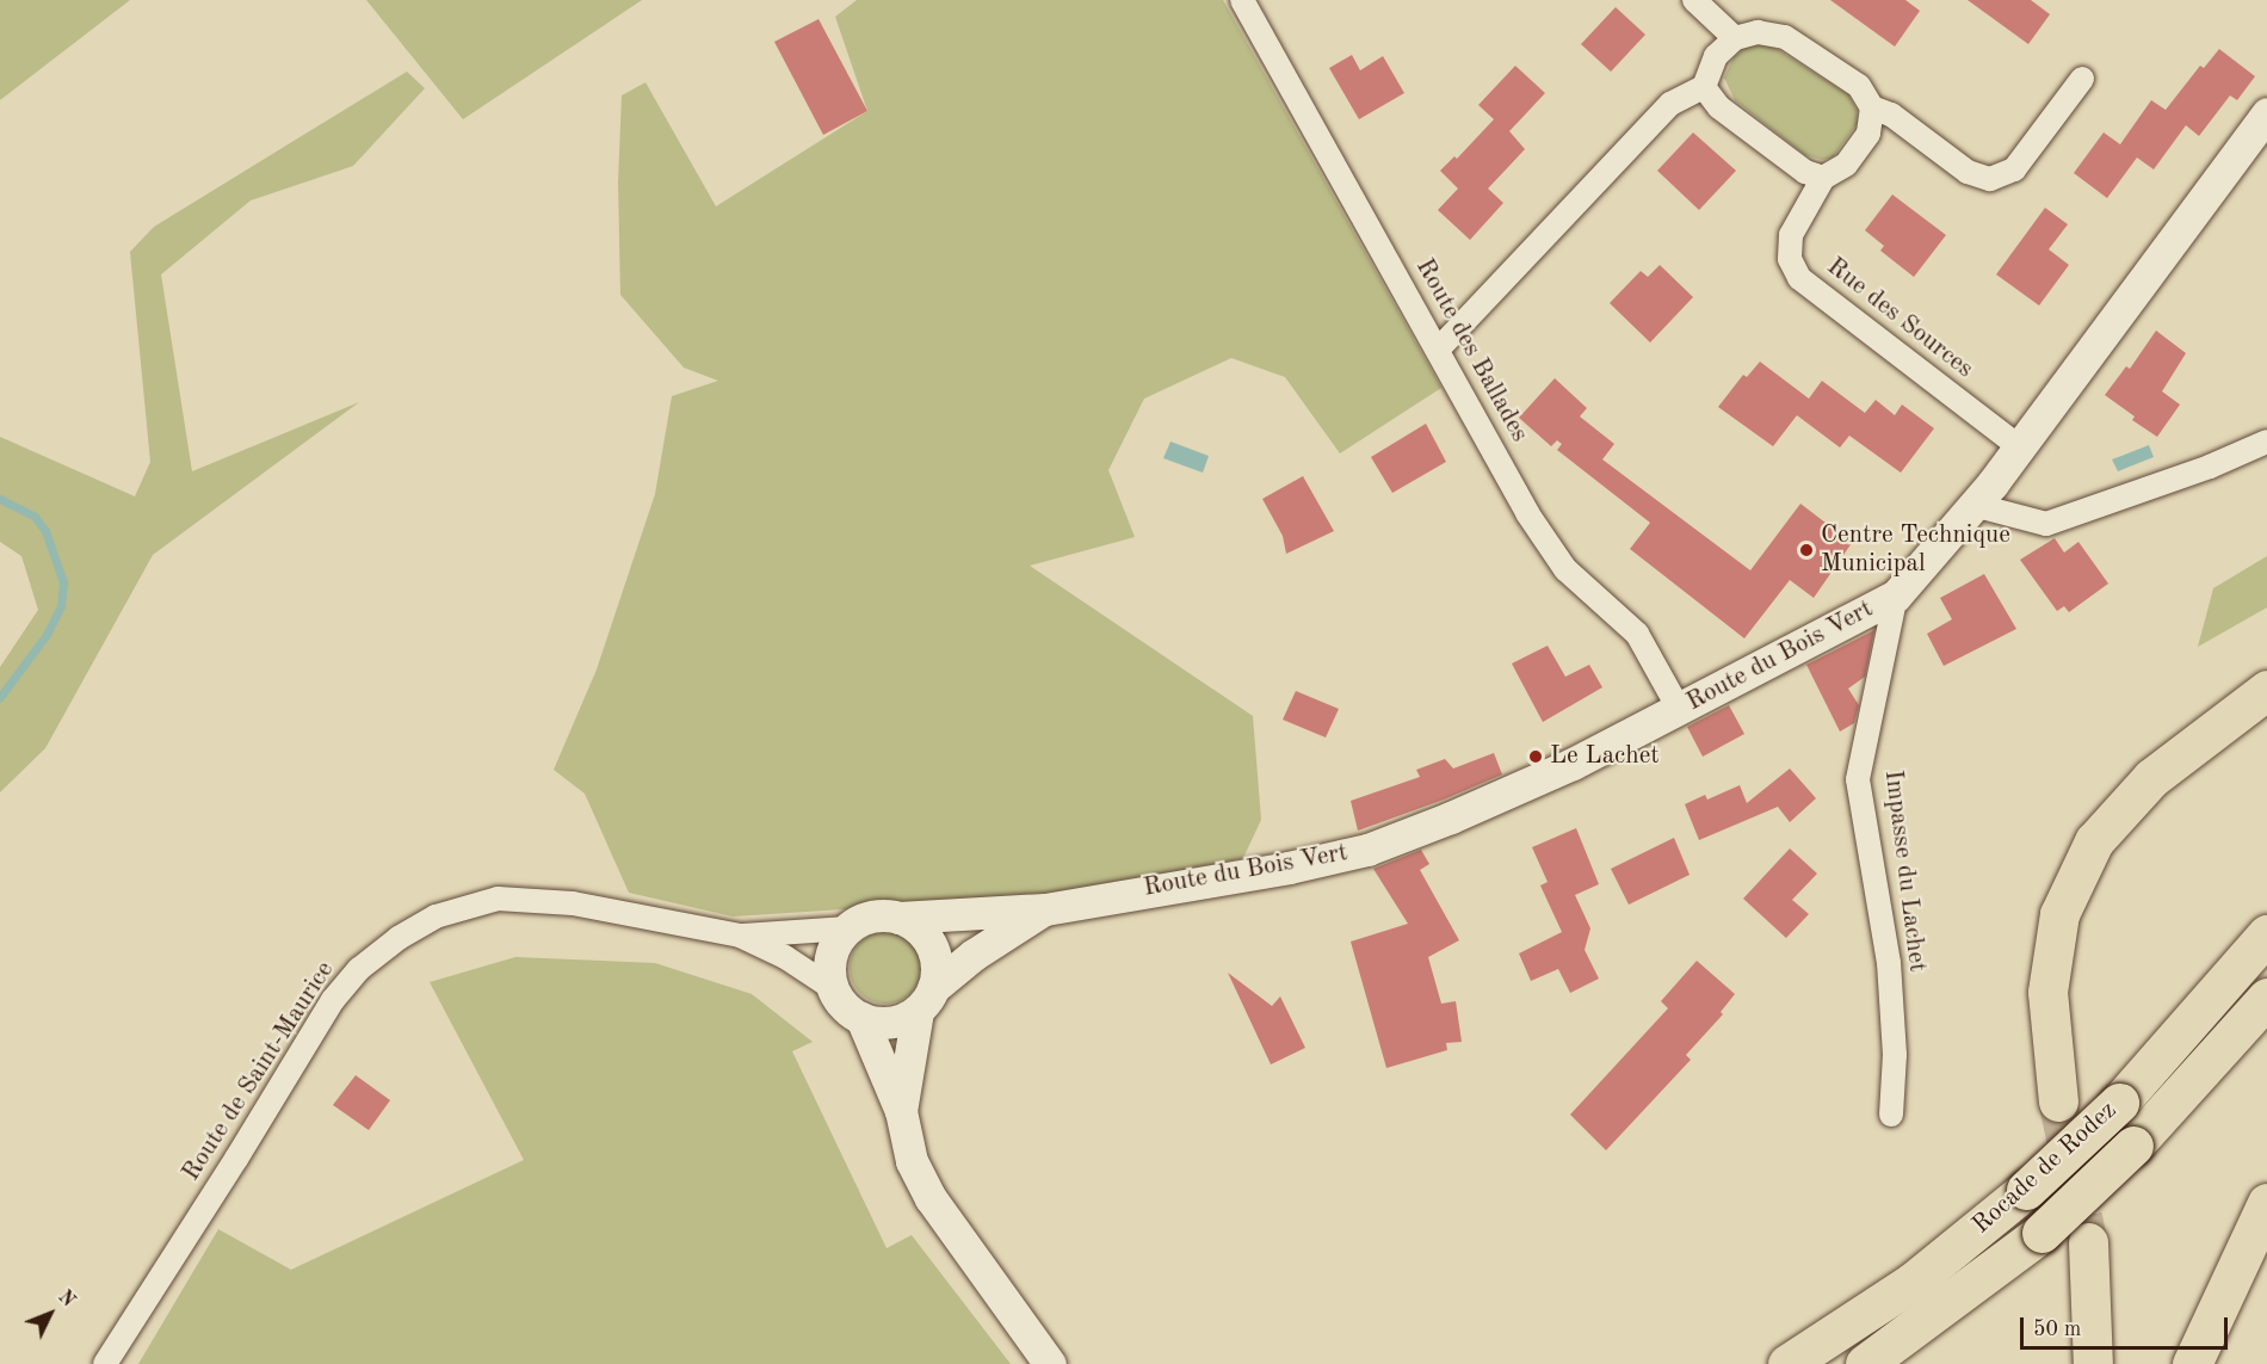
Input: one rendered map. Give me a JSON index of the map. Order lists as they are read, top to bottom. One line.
{"streets":{"highway":["Rocade de Rodez"],"street":["Rue des Sources","Route des Ballades","Route du Bois Vert","Impasse du Lachet","Route de Saint-Maurice"]},"crossings":[["Rue des Sources","Route du Bois Vert"],["Route des Ballades","Route du Bois Vert"],["Route du Bois Vert","Impasse du Lachet"]],"places":["Centre Technique Municipal","Le Lachet"],"scale_bar":"50 m","north":"top right"}
